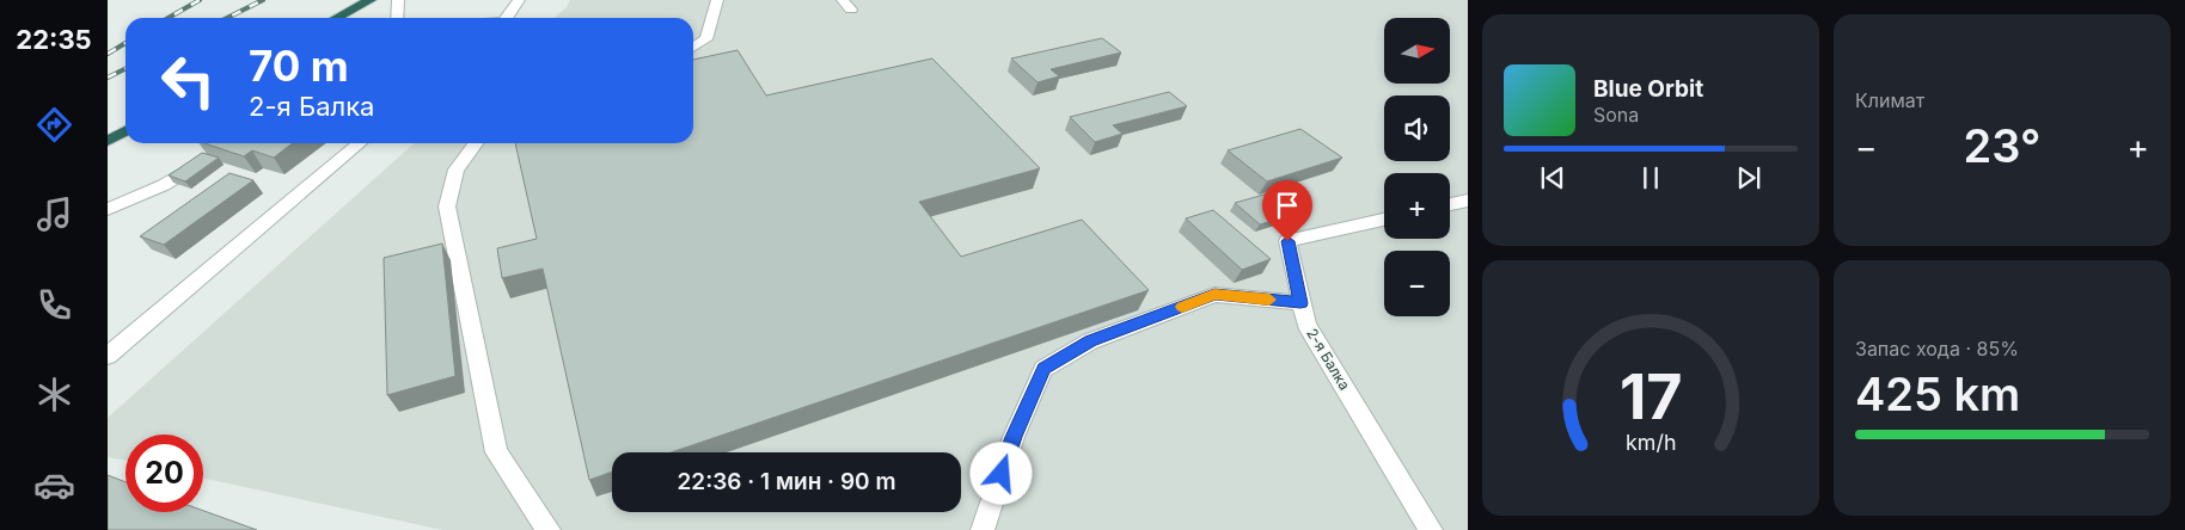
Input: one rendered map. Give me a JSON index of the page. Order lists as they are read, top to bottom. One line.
{"streets":{"street":["2-я Балка"]},"north":"right","page":{"tabs":"22:35","tile":["Климат",["Запас хода · 85%","425 km"]],"map_buttons":["+","−"],"turn":["70 m","2-я Балка"],"song":["Blue Orbit","Sona"],"heat":["−","23°","+"],"limit":"20","trip":"22:36 · 1 мин · 90 m","gauge":["17","km/h"]}}
